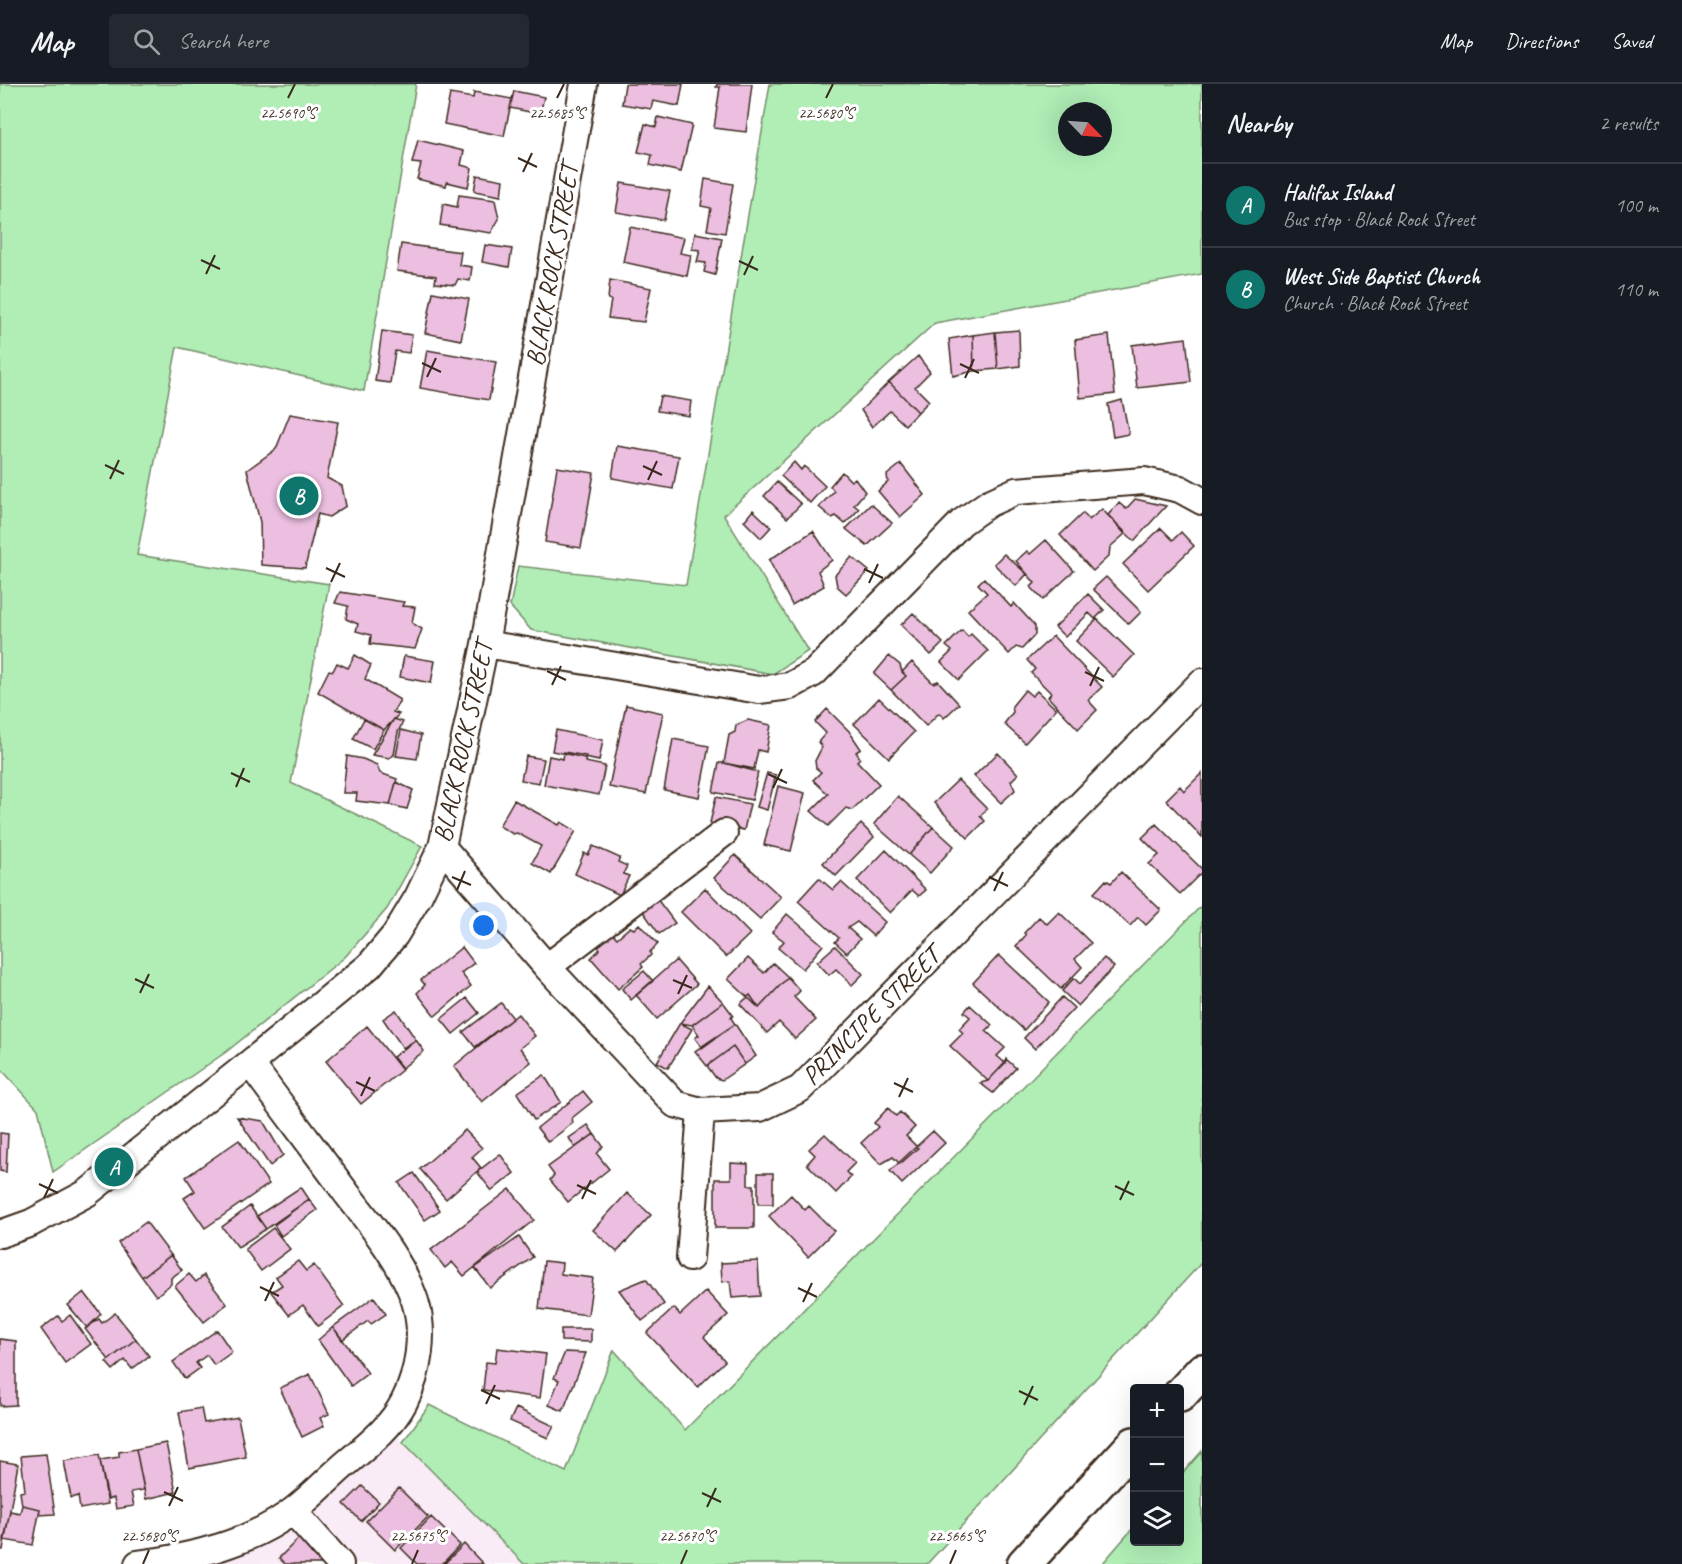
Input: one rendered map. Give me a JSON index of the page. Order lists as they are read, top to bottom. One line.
{"streets":{"street":["BLACK ROCK STREET","PRINCIPE STREET"]},"crossings":[["BLACK ROCK STREET","PRINCIPE STREET"]],"north":"bottom right","page":{"header":"Map","search":"Search here","nav":["Map","Directions","Saved"],"heading":["Nearby","2 results"],"list":[{"mark":"A","name":"Halifax Island","note":"Bus stop · Black Rock Street","value":"100 m"},{"mark":"B","name":"West Side Baptist Church","note":"Church · Black Rock Street","value":"110 m"}],"pins":["B","A"],"map_buttons":["+","−"]},"coordinates":["22.5690°S","22.5685°S","22.5680°S","22.5675°S","22.5670°S","22.5665°S"]}
